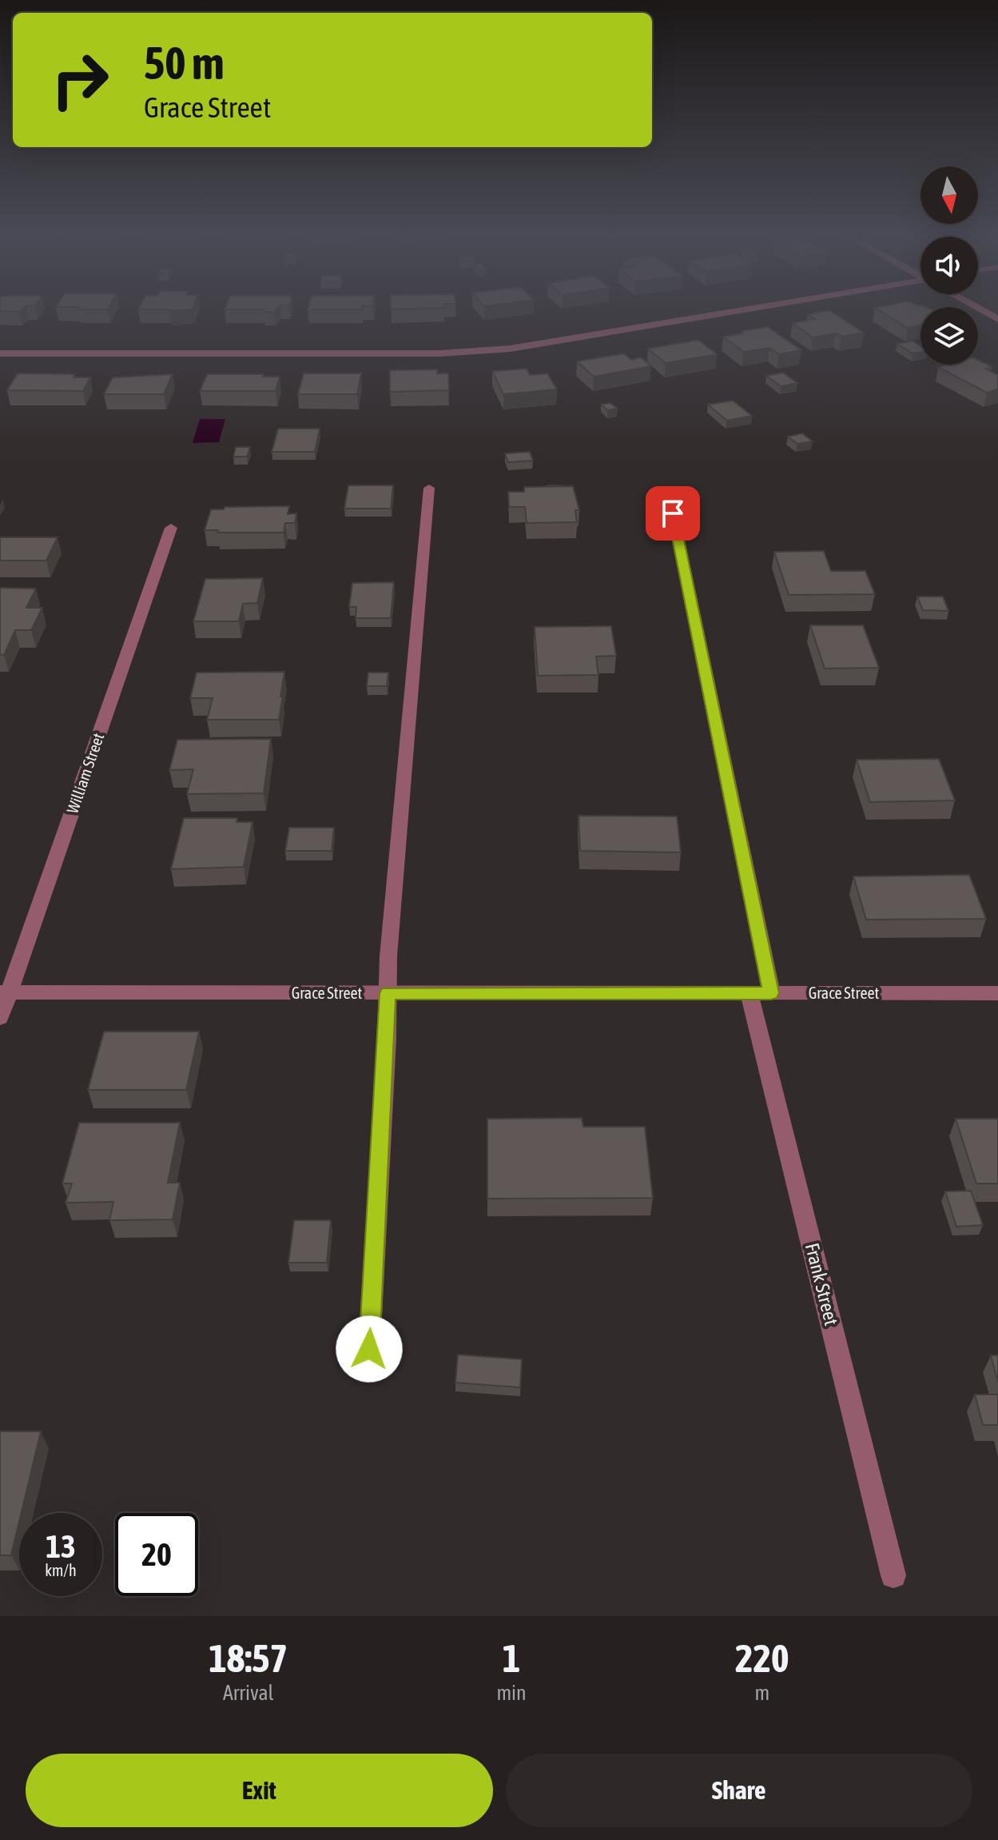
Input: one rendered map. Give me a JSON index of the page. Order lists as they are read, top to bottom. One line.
{"streets":{"street":["William Street","Grace Street","Frank Street"]},"crossings":[["William Street","Grace Street"],["Grace Street","Frank Street"]],"north":"bottom","page":{"turn":["50 m","Grace Street"],"speed":"13 km/h","limit":"20","eta":["18:57","Arrival","1","min","220","m"],"buttons":["Exit","Share"]}}
